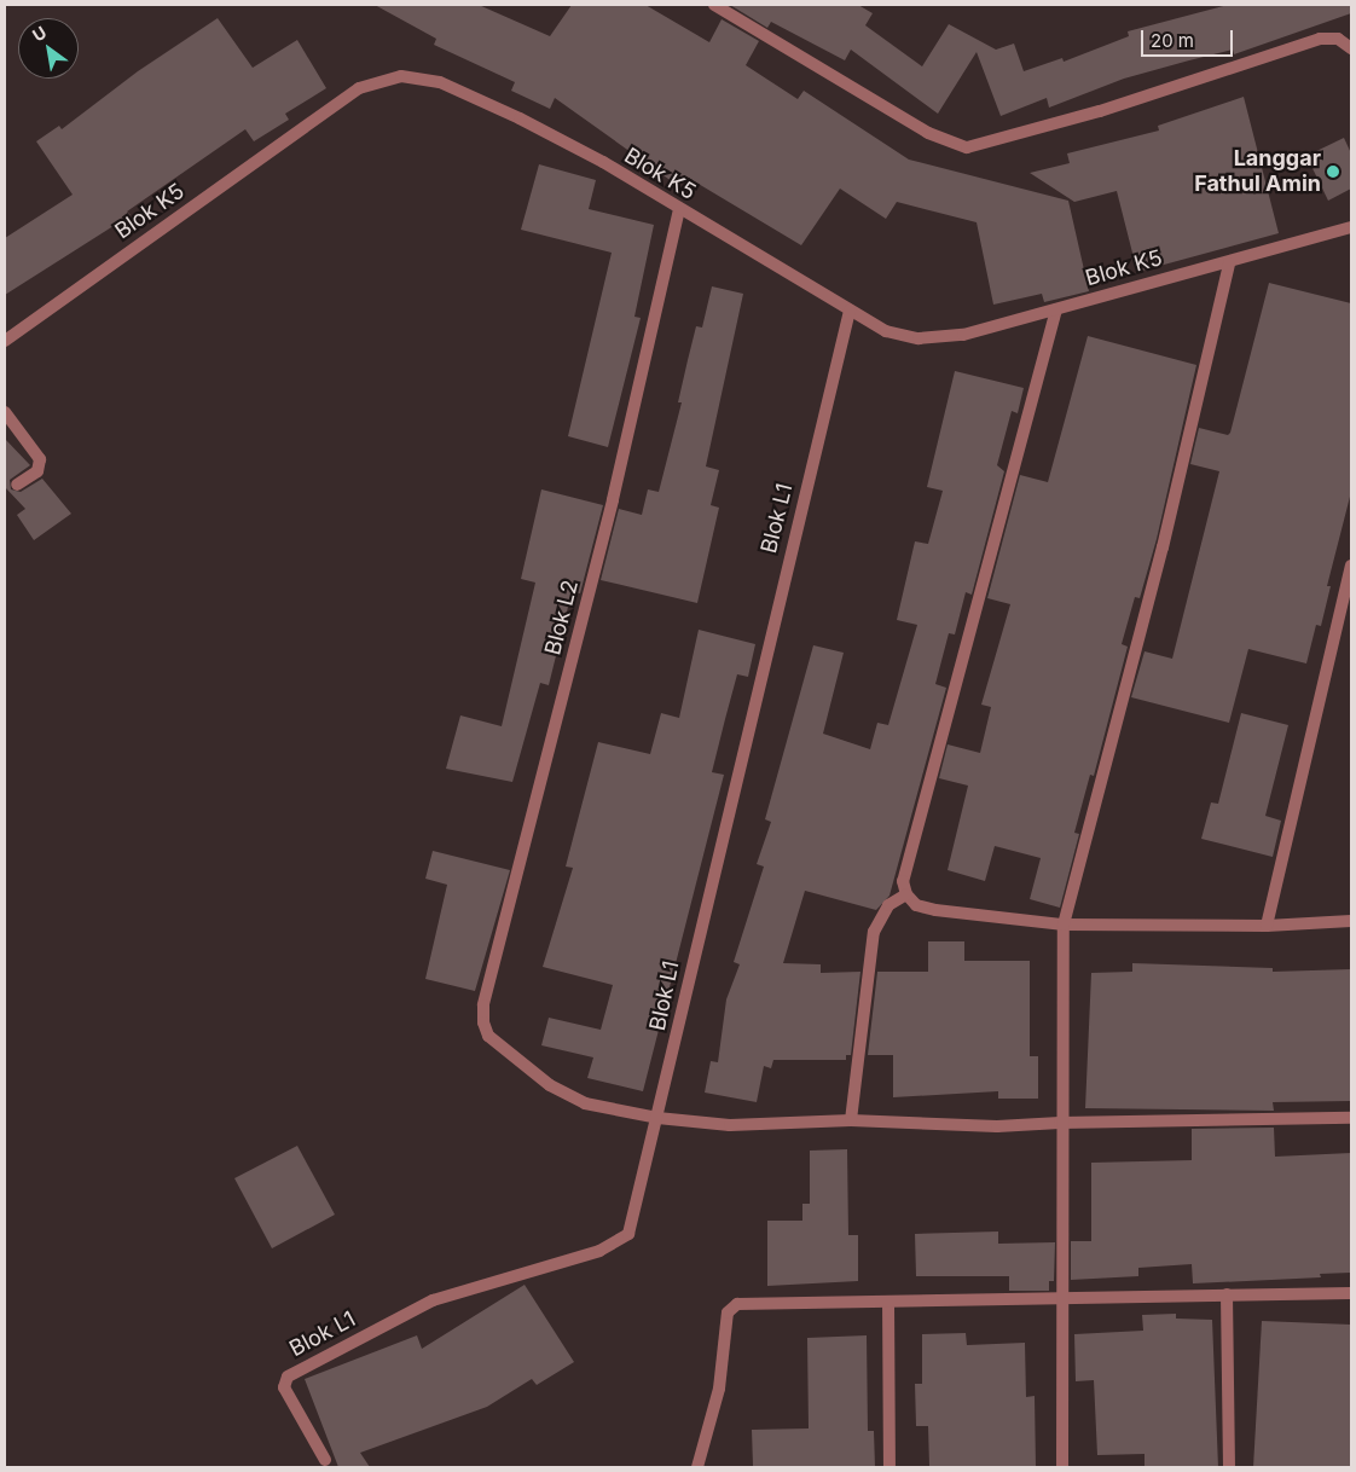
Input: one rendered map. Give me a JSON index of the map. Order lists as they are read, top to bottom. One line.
{"streets":{"street":["Blok K5","Blok L1","Blok L2"]},"crossings":[["Blok K5","Blok L1"],["Blok K5","Blok L2"],["Blok L1","Blok L2"]],"places":["Langgar Fathul Amin"],"scale_bar":"20 m","north":"top left"}
